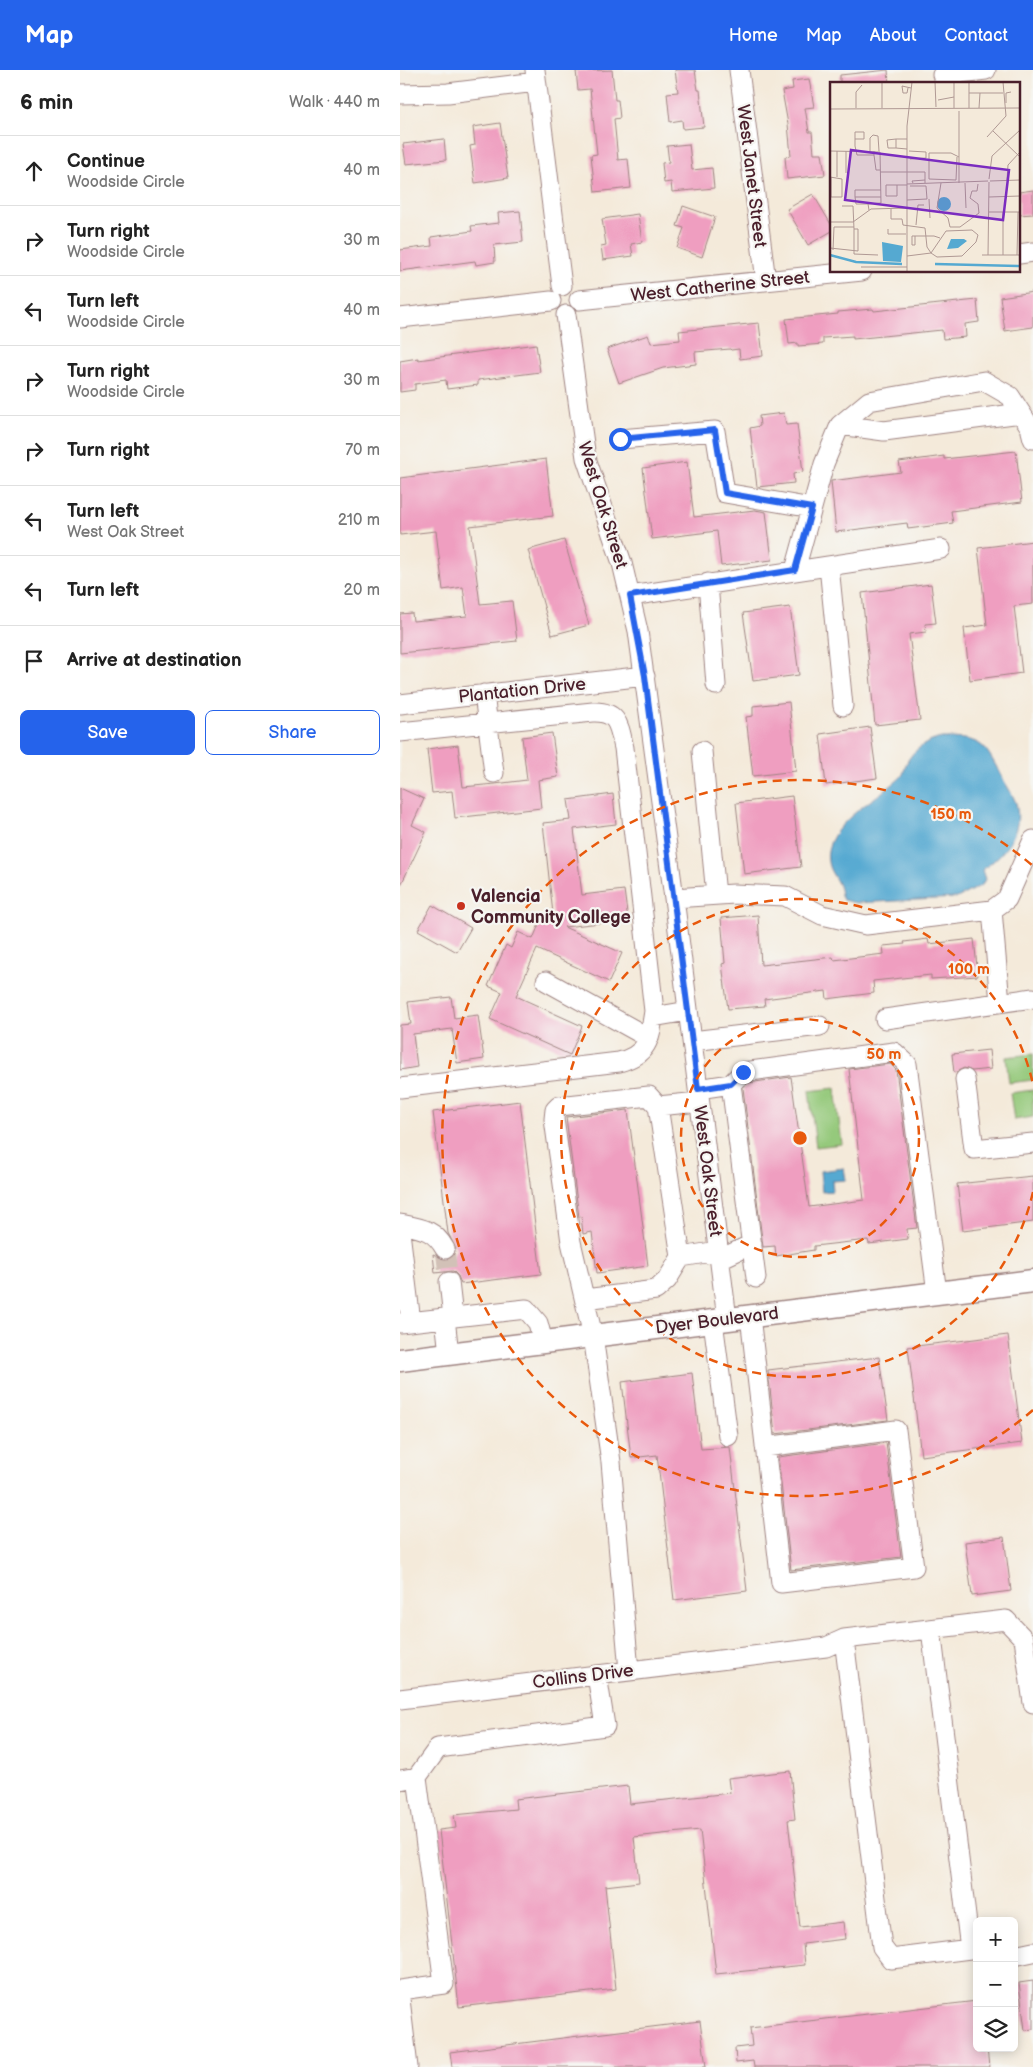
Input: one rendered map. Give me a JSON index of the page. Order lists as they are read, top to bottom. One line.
{"streets":{"main road":["Dyer Boulevard"],"street":["West Janet Street","West Catherine Street","West Oak Street","Plantation Drive","Collins Drive"]},"crossings":[["West Janet Street","West Catherine Street"],["West Catherine Street","West Oak Street"],["West Oak Street","Plantation Drive"],["West Oak Street","Dyer Boulevard"]],"places":["Valencia Community College"],"page":{"header":"Map","nav":["Home","Map","About","Contact"],"heading":["6 min","Walk · 440 m"],"list":[["Continue","Woodside Circle","40 m"],["Turn right","Woodside Circle","30 m"],["Turn left","Woodside Circle","40 m"],["Turn right","Woodside Circle","30 m"],["Turn right","70 m"],["Turn left","West Oak Street","210 m"],["Turn left","20 m"],"Arrive at destination"],"buttons":["Save","Share"],"map_buttons":["+","−"]},"rings":["150 m","100 m","50 m"]}
